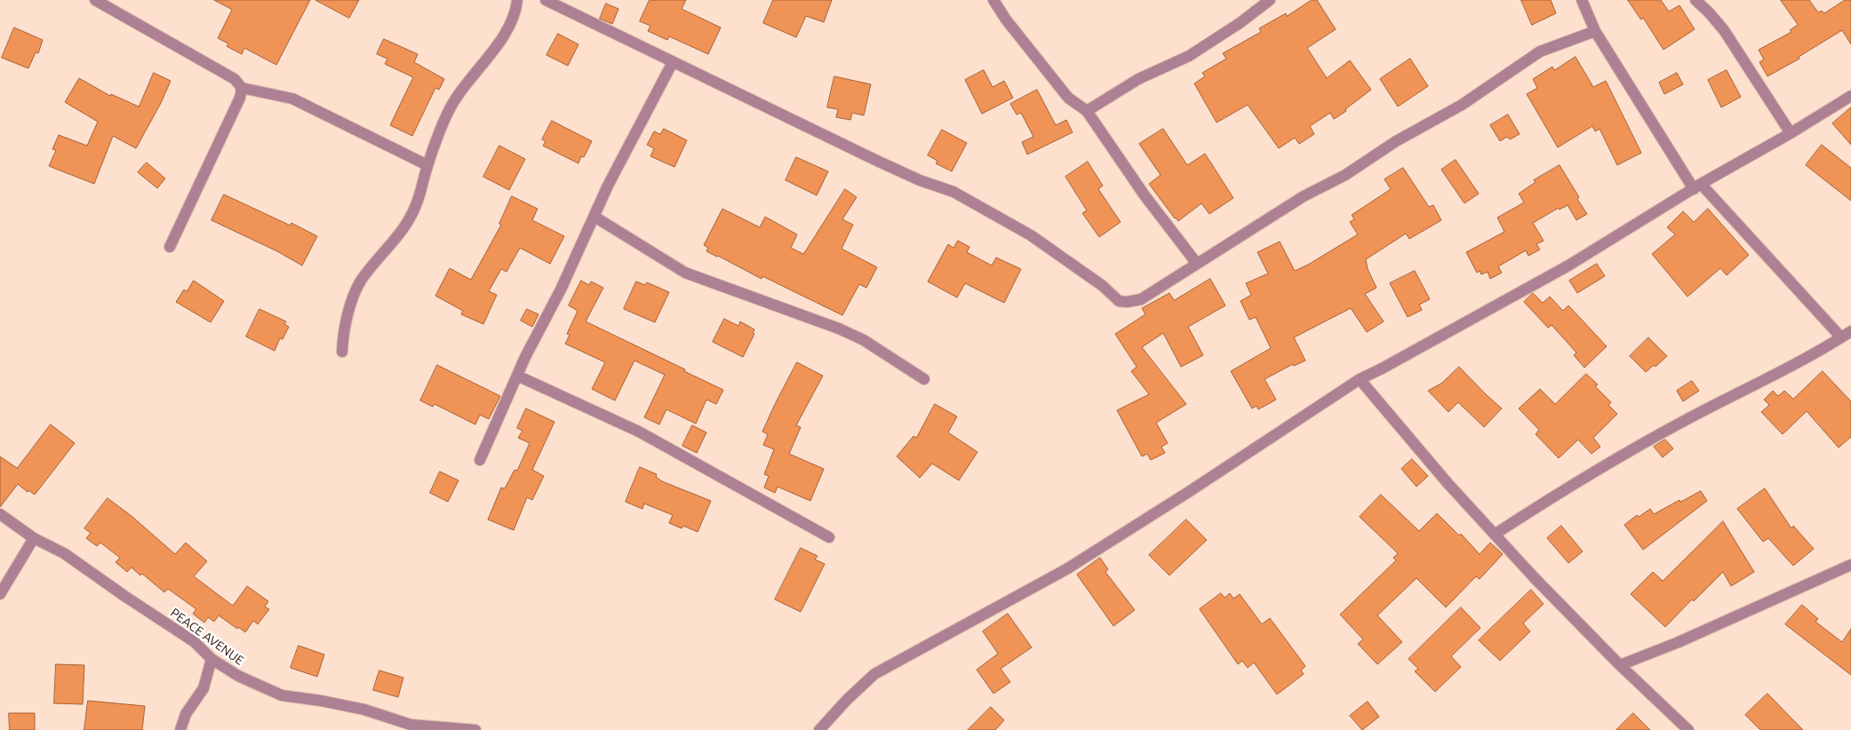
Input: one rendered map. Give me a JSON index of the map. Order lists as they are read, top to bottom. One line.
{"streets":{"street":["PEACE AVENUE"]}}
